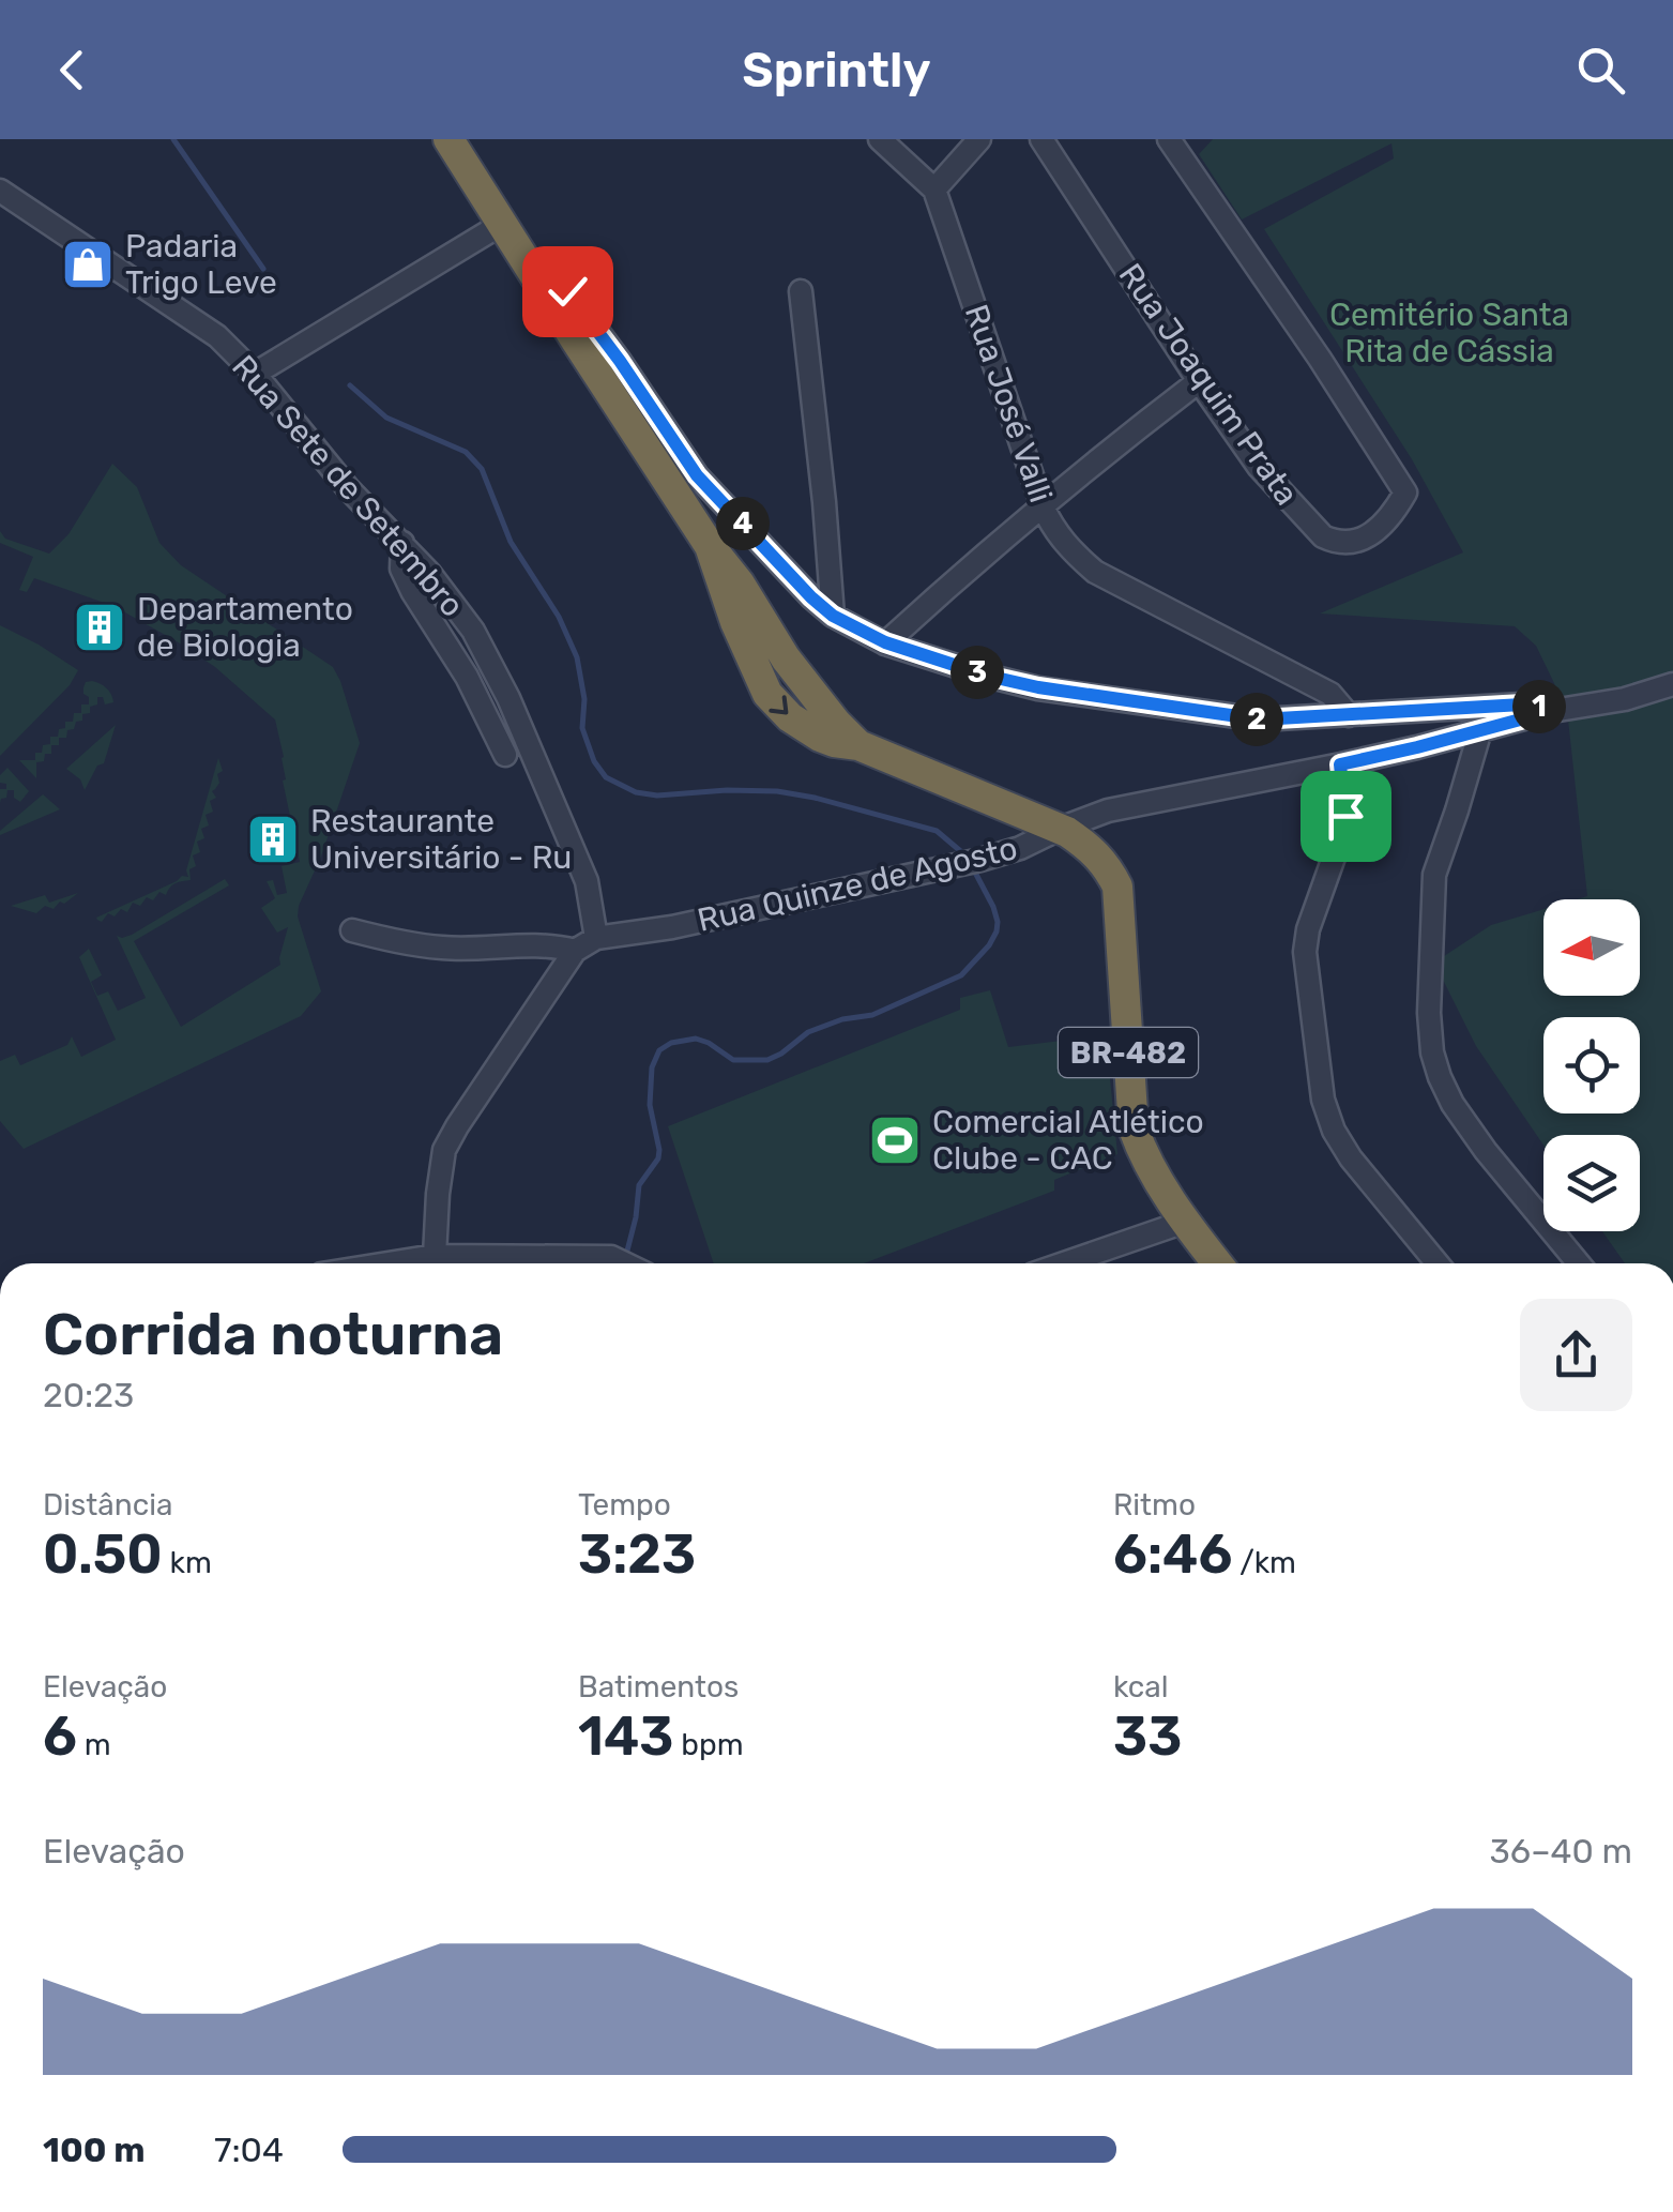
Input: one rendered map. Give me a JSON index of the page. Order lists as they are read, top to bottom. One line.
{"streets":{"highway":["BR-482"],"street":["Rua Joaquim Prata","Rua José Valli","Rua Sete de Setembro","Rua Quinze de Agosto"]},"crossings":[["Rua Sete de Setembro","Rua Quinze de Agosto"],["Rua Quinze de Agosto","BR-482"]],"parks":["Cemitério Santa Rita de Cássia"],"places":{"shop":["Padaria Trigo Leve"],"building":["Departamento de Biologia","Restaurante Universitário - Ru"],"sports":["Comercial Atlético Clube - CAC"]},"north":"left","page":{"header":"Sprintly","pins":["4","3","1","2"],"heading":["Corrida noturna","20:23"],"stats":[["Distância","0.50 km"],["Tempo","3:23"],["Ritmo","6:46 /km"],["Elevação","6 m"],["Batimentos","143 bpm"],["kcal","33"]],"chart":["Elevação","36–40 m"],"list":[{"name":"100 m","note":"7:04"}]}}
